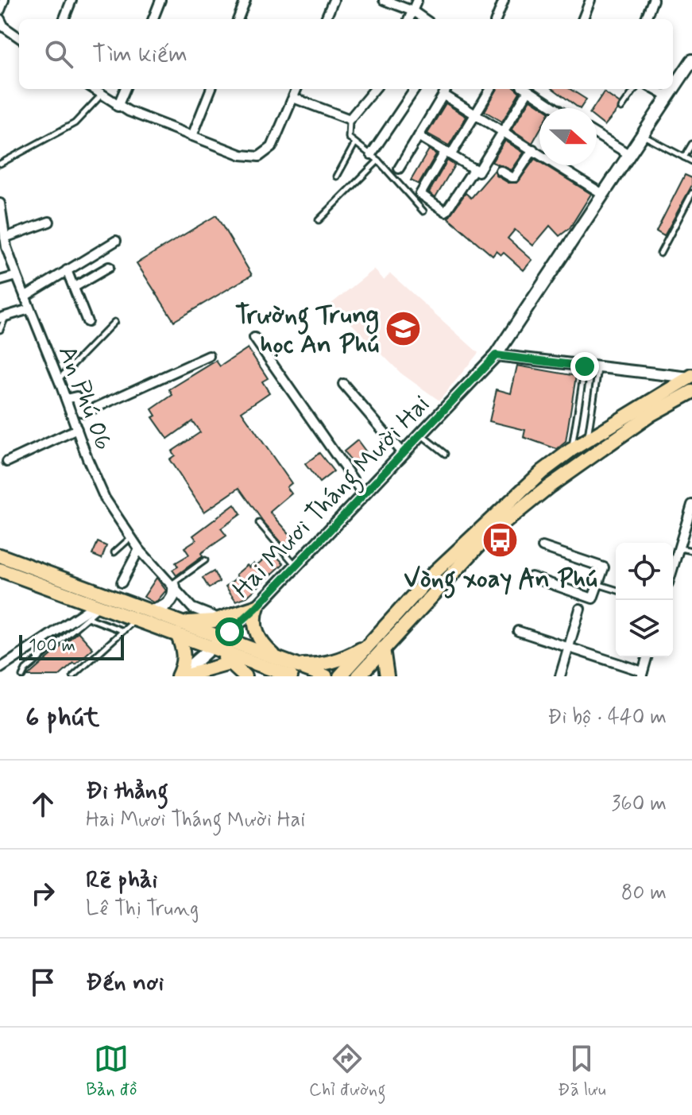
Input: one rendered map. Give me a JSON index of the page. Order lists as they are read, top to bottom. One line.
{"streets":{"main road":["Hai Mươi Tháng Mười Hai"],"street":["An Phú 06"]},"places":{"school or university":["Trường Trung học An Phú"],"bus stop":["Vòng xoay An Phú"]},"scale_bar":"100 m","north":"right","page":{"search":"Tìm kiếm","scale":"100 m","heading":["6 phút","Đi bộ · 440 m"],"list":[["Đi thẳng","Hai Mươi Tháng Mười Hai","360 m"],["Rẽ phải","Lê Thị Trung","80 m"],"Đến nơi"],"nav":["Bản đồ","Chỉ đường","Đã lưu"]}}
